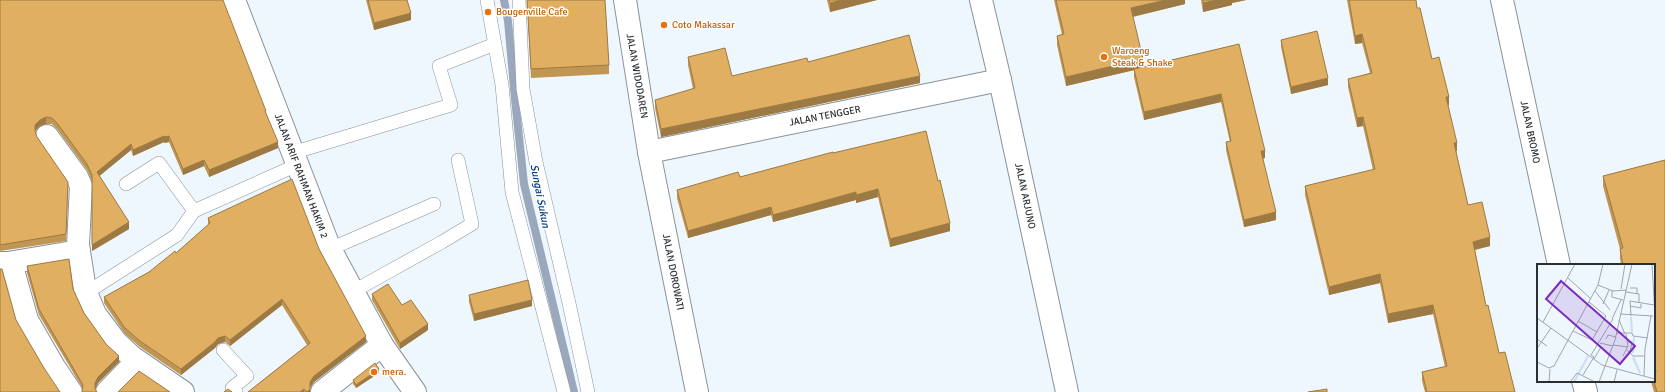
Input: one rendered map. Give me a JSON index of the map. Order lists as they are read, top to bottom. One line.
{"streets":{"street":["JALAN WIDODAREN","JALAN TENGGER","JALAN BROMO","JALAN ARIF RAHMAN HAKIM 2","JALAN ARJUNO","JALAN DOROWATI"]},"crossings":[["JALAN WIDODAREN","JALAN TENGGER"],["JALAN WIDODAREN","JALAN DOROWATI"],["JALAN TENGGER","JALAN ARJUNO"],["JALAN TENGGER","JALAN DOROWATI"]],"water":["Sungai Sukun"],"places":["Bougenville Cafe","Coto Makassar","Waroeng Steak & Shake","mera."]}
